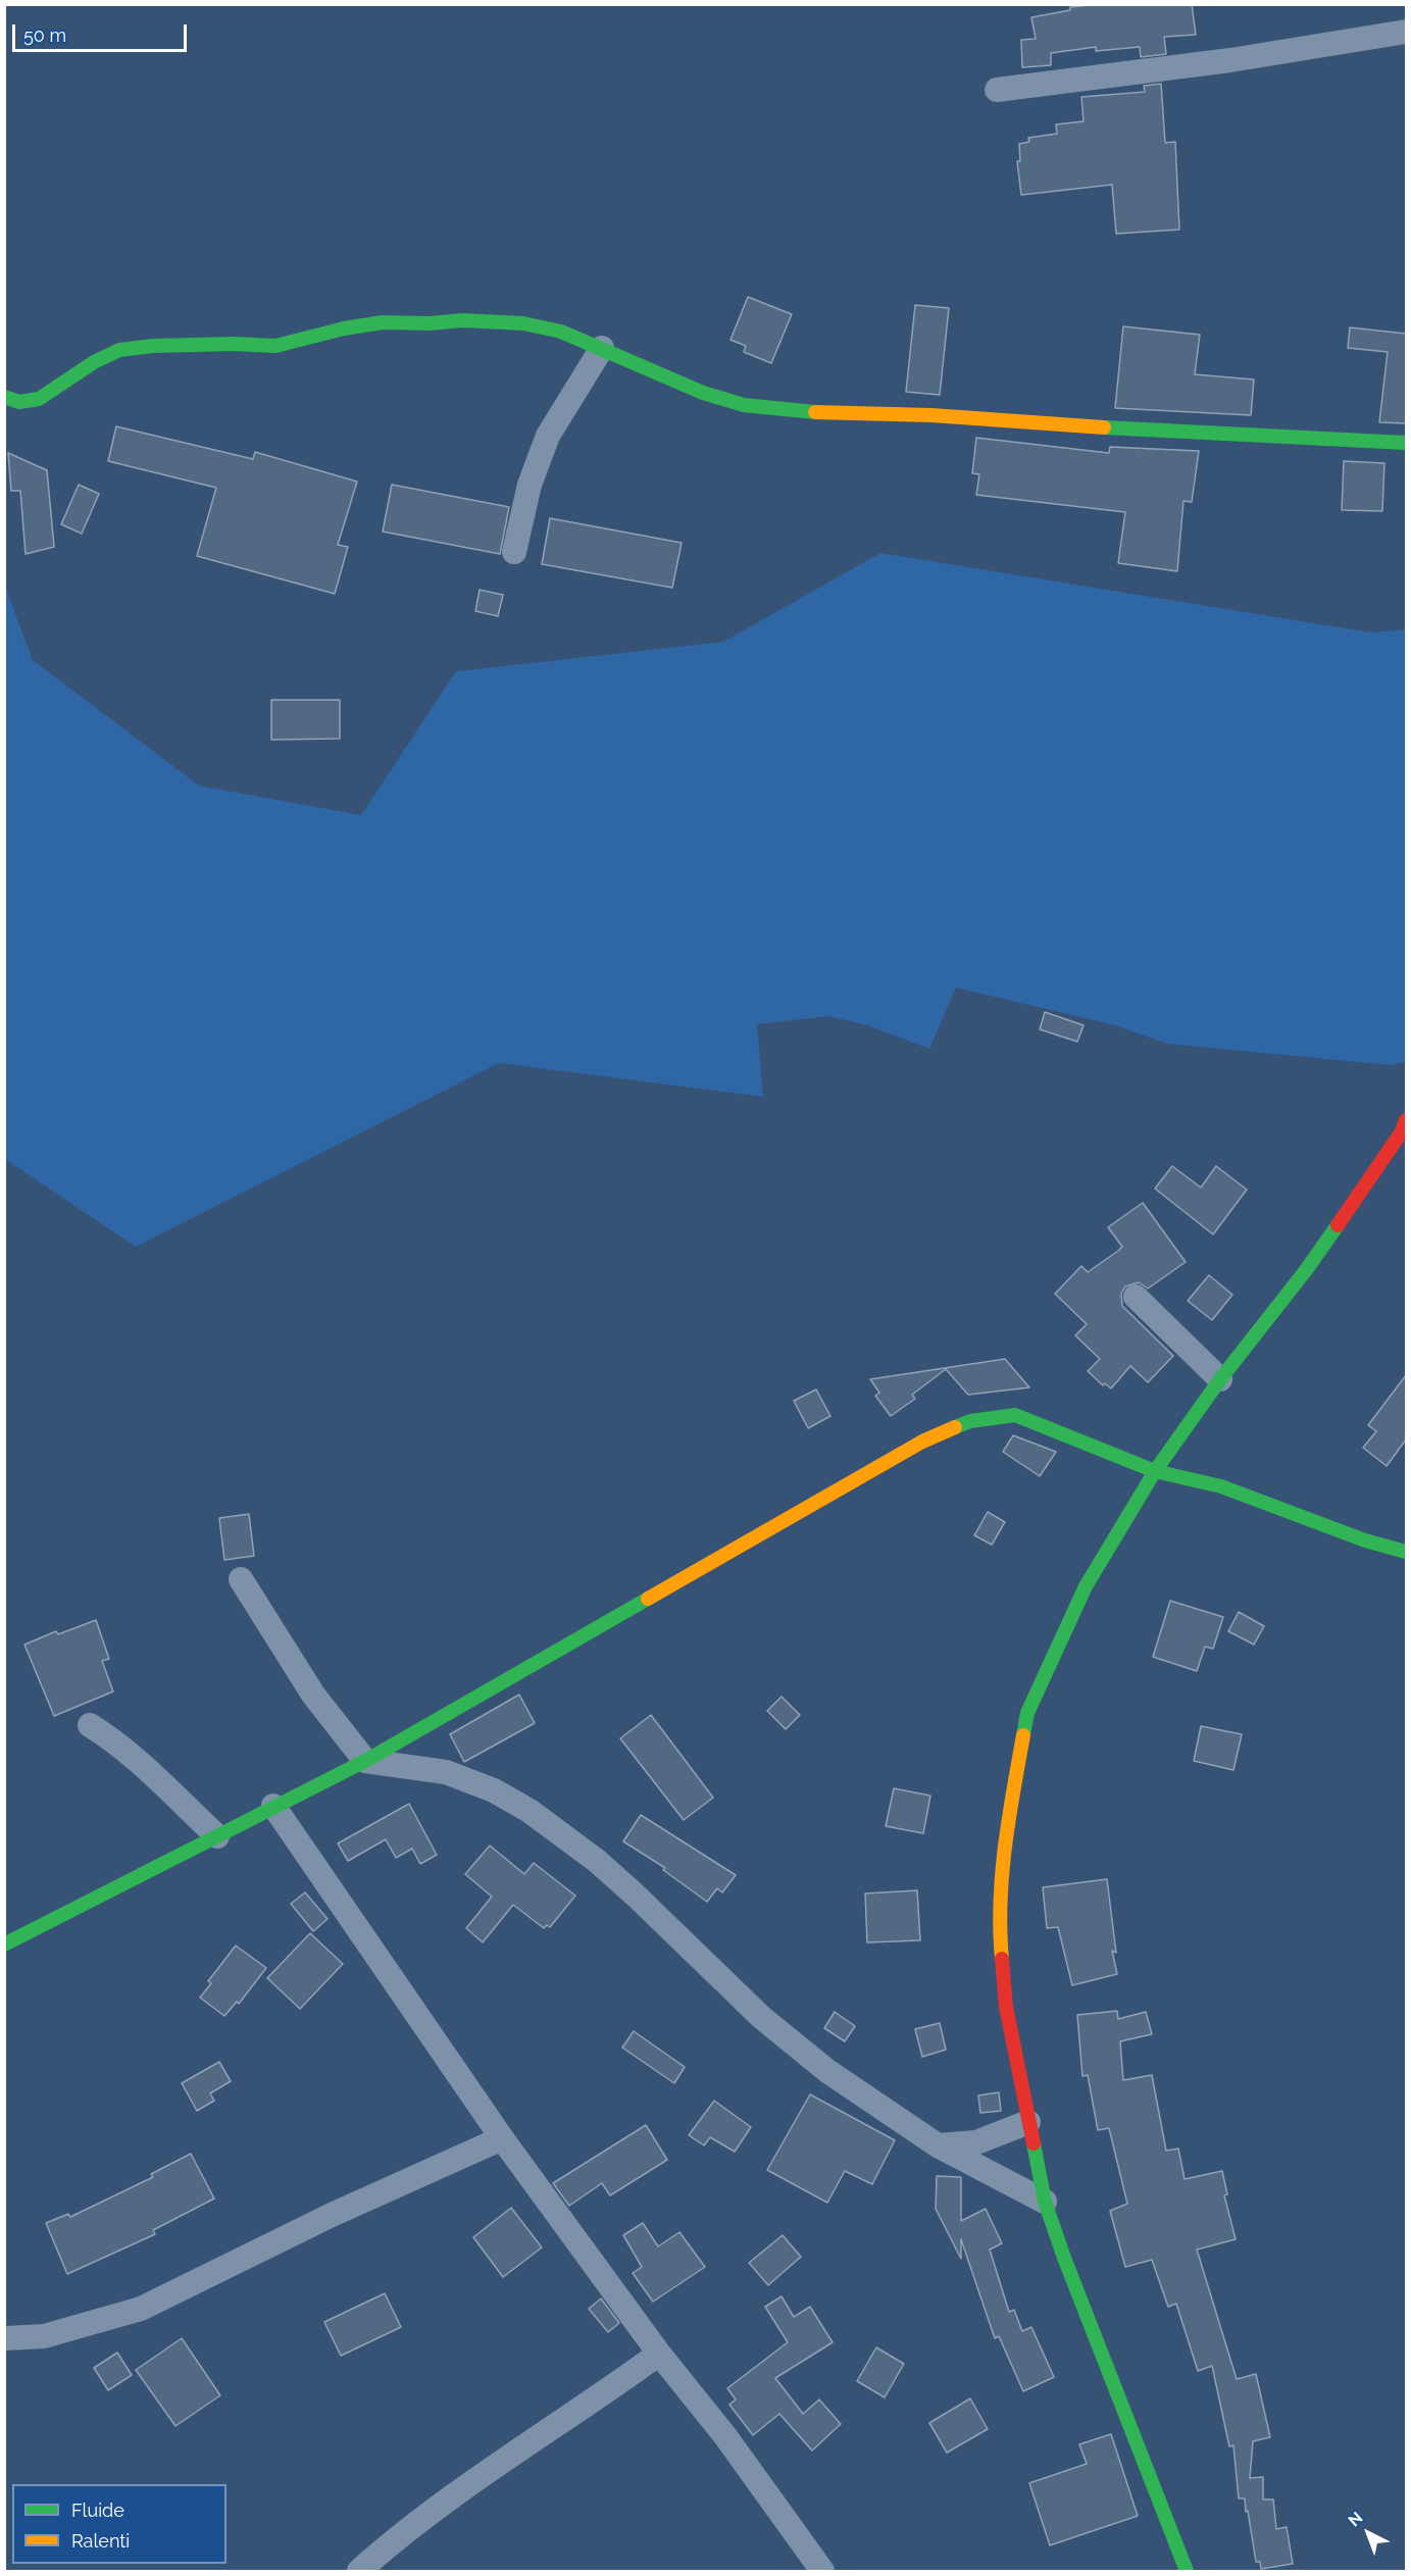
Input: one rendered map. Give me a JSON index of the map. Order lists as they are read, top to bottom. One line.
{"legend":["Fluide","Ralenti"],"scale_bar":"50 m","north":"top left"}
